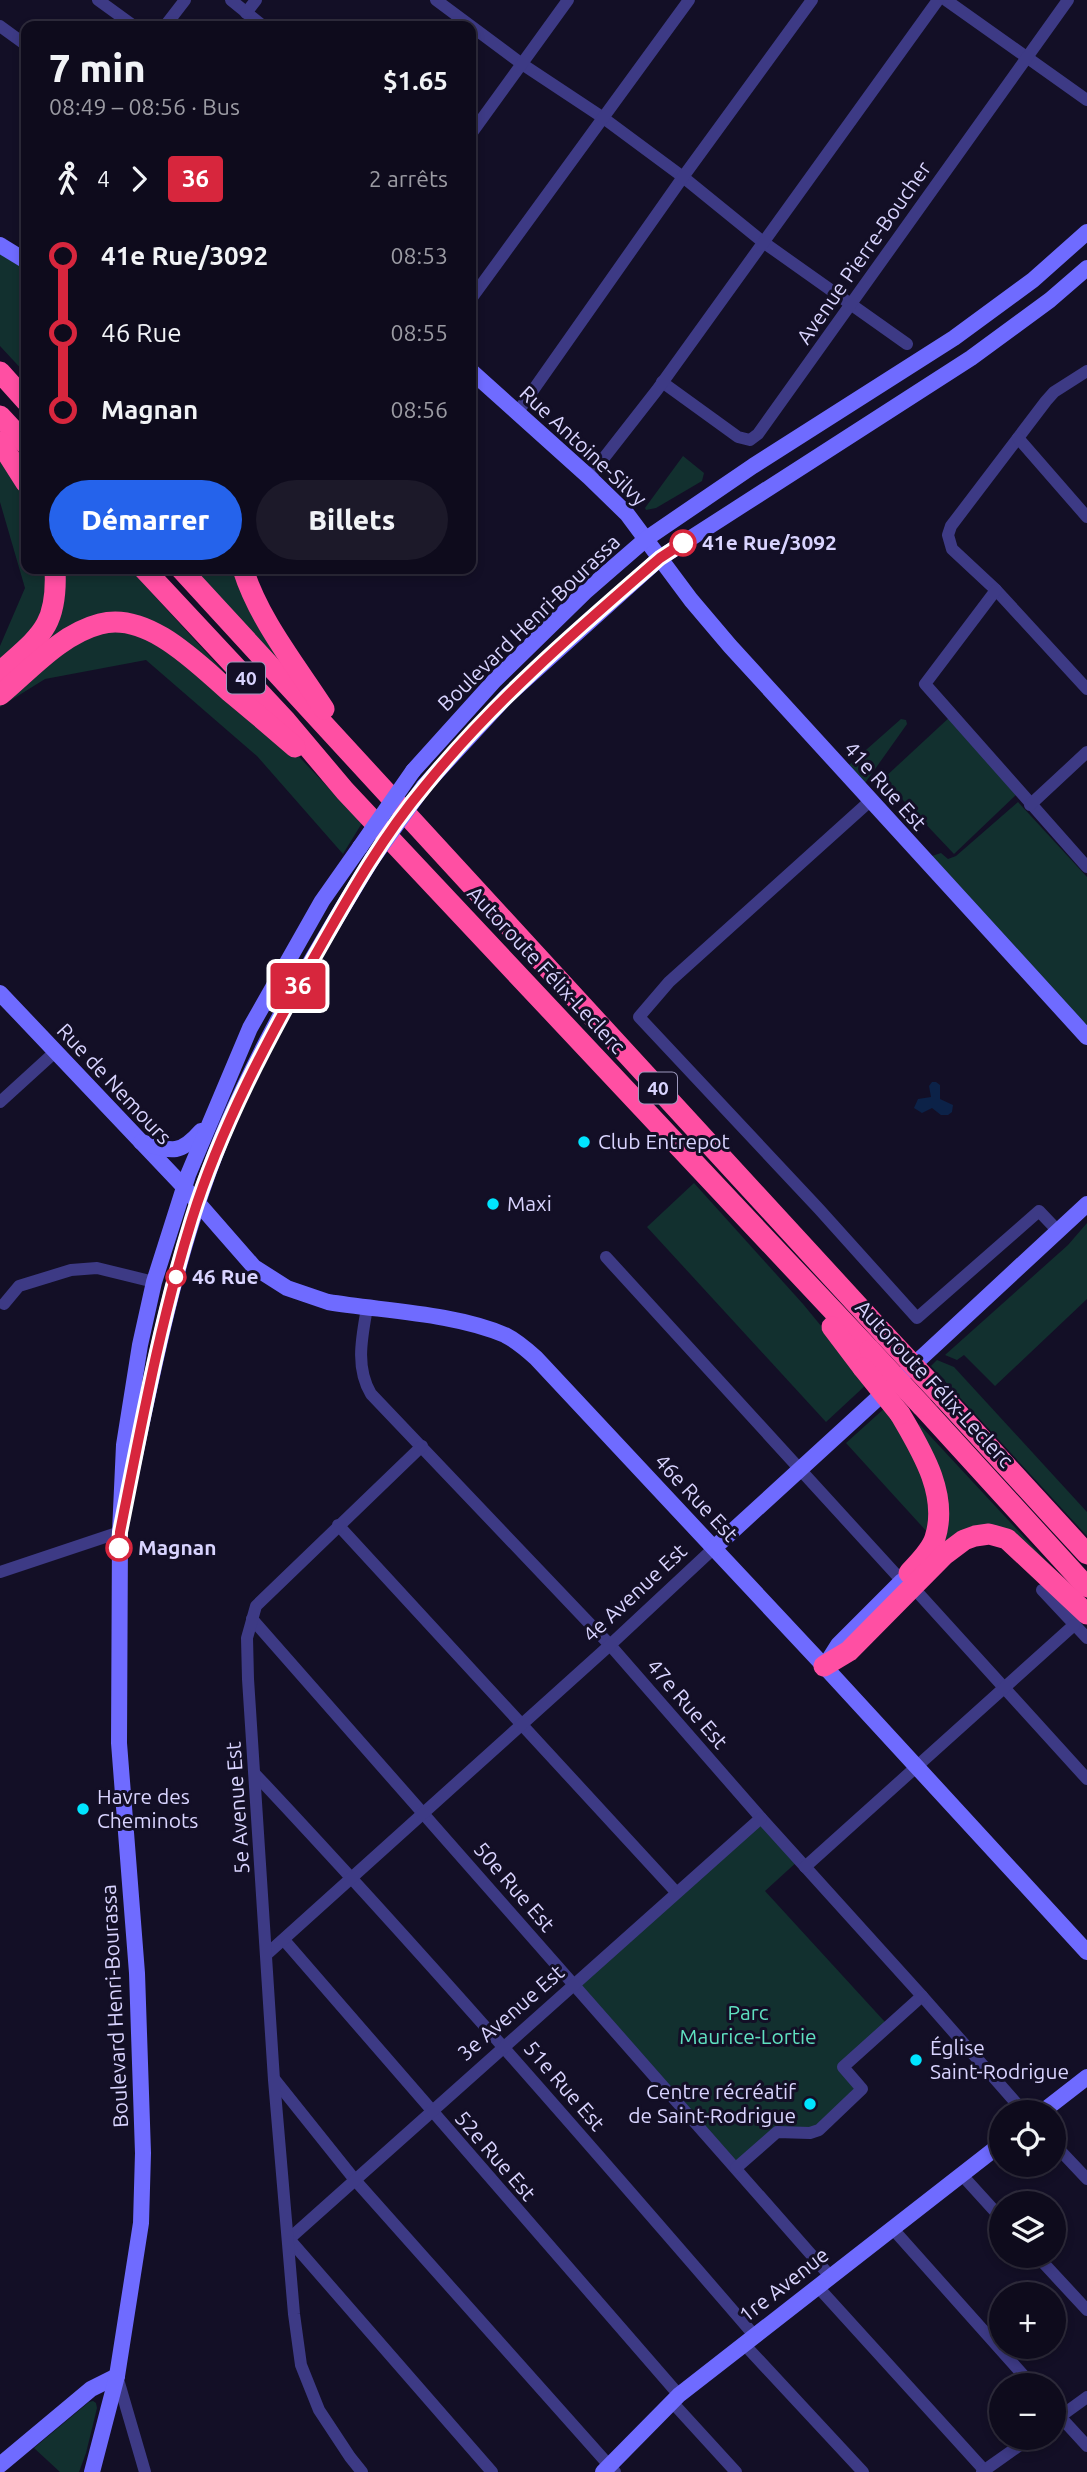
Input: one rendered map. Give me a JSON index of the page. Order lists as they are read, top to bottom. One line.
{"streets":{"highway":["40","Autoroute Félix-Leclerc"],"main road":["Rue Antoine-Silvy","Boulevard Henri-Bourassa","41e Rue Est","Rue de Nemours","46e Rue Est","4e Avenue Est","1re Avenue"],"street":["Avenue Pierre-Boucher","47e Rue Est","5e Avenue Est","50e Rue Est","3e Avenue Est","51e Rue Est","52e Rue Est"]},"crossings":[["Rue Antoine-Silvy","Boulevard Henri-Bourassa"],["Rue Antoine-Silvy","41e Rue Est"],["Boulevard Henri-Bourassa","41e Rue Est"],["Boulevard Henri-Bourassa","Rue de Nemours"],["Boulevard Henri-Bourassa","46e Rue Est"],["Rue de Nemours","46e Rue Est"],["46e Rue Est","4e Avenue Est"],["46e Rue Est","47e Rue Est"],["4e Avenue Est","47e Rue Est"],["4e Avenue Est","5e Avenue Est"],["4e Avenue Est","50e Rue Est"],["4e Avenue Est","51e Rue Est"],["4e Avenue Est","52e Rue Est"],["47e Rue Est","5e Avenue Est"],["47e Rue Est","3e Avenue Est"],["5e Avenue Est","50e Rue Est"],["5e Avenue Est","3e Avenue Est"],["5e Avenue Est","51e Rue Est"],["50e Rue Est","3e Avenue Est"],["50e Rue Est","1re Avenue"],["3e Avenue Est","51e Rue Est"],["3e Avenue Est","52e Rue Est"],["51e Rue Est","1re Avenue"],["52e Rue Est","1re Avenue"]],"parks":["Parc Maurice-Lortie"],"places":["41e Rue/3092","Club Entrepot","Maxi","46 Rue","Magnan","Havre des Cheminots","Église Saint-Rodrigue","Centre récréatif de Saint-Rodrigue"],"lines":["bus line 36"],"page":{"on_map":"36","heading":["7 min","08:49 – 08:56 · Bus","$1.65"],"legs":["4","36","2 arrêts"],"list":[{"name":"41e Rue/3092","value":"08:53"},{"name":"46 Rue","value":"08:55"},{"name":"Magnan","value":"08:56"}],"buttons":["Démarrer","Billets"],"map_buttons":["+","−"]}}
